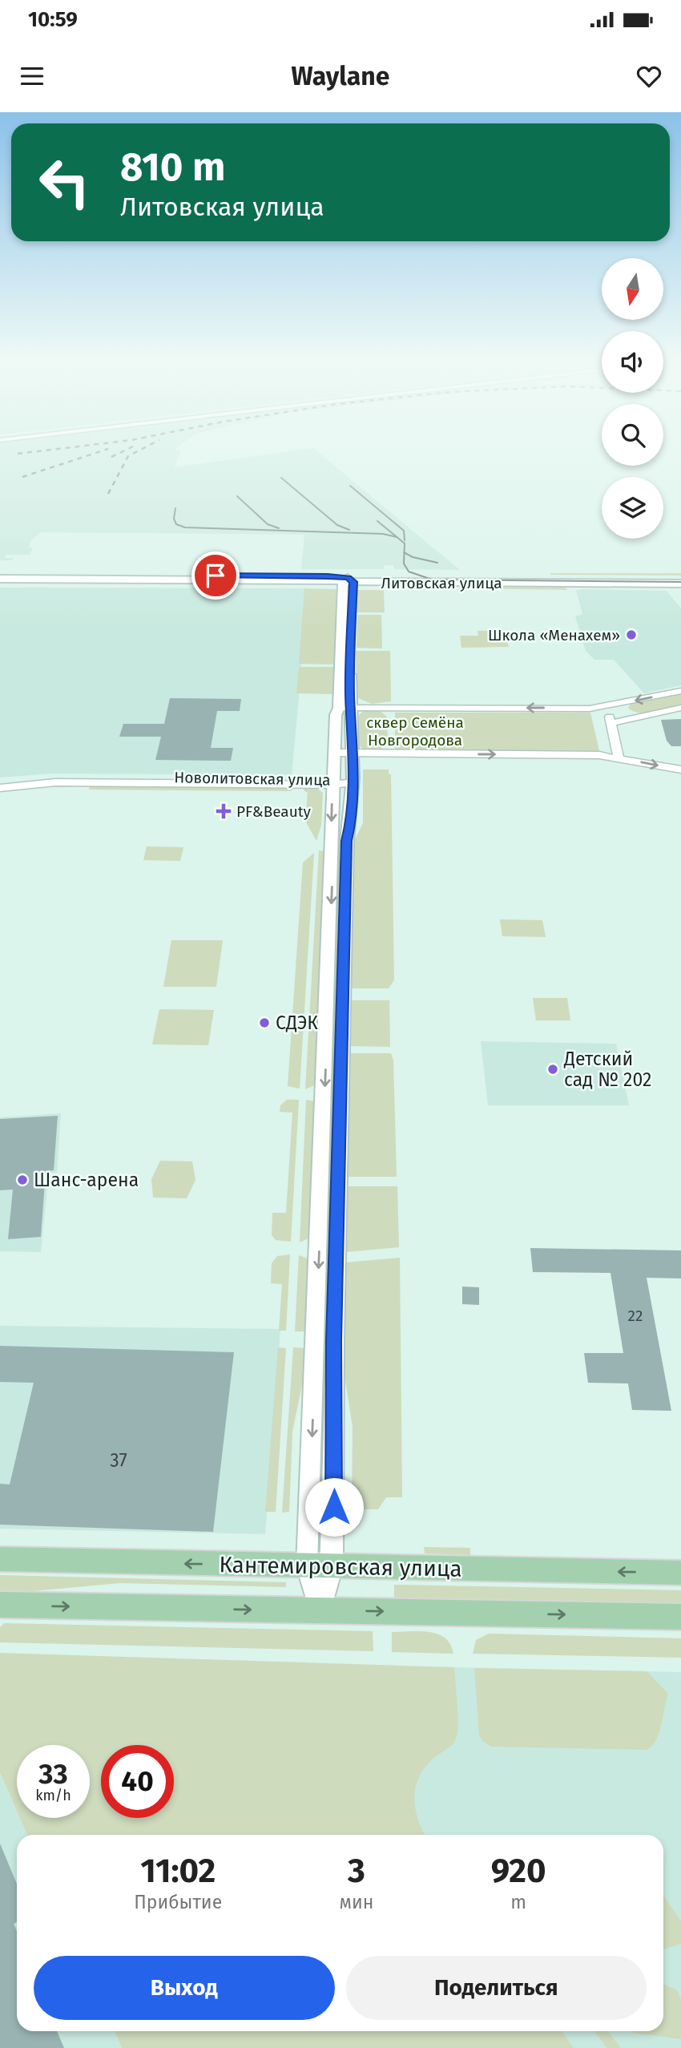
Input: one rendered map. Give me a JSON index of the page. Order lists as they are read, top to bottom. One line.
{"streets":{"main road":["Кантемировская улица"],"street":["Литовская улица","Новолитовская улица"]},"parks":["сквер Семёна Новгородова"],"places":{"other":["Школа «Менахем»","СДЭК","Детский сад № 202","Шанс-арена"],"health":["PF&Beauty"]},"house_numbers":["22","37"],"north":"bottom","page":{"status":"10:59","header":"Waylane","turn":["810 m","Литовская улица"],"speed":"33 km/h","limit":"40","eta":["11:02","Прибытие","3","мин","920","m"],"buttons":["Выход","Поделиться"]}}
